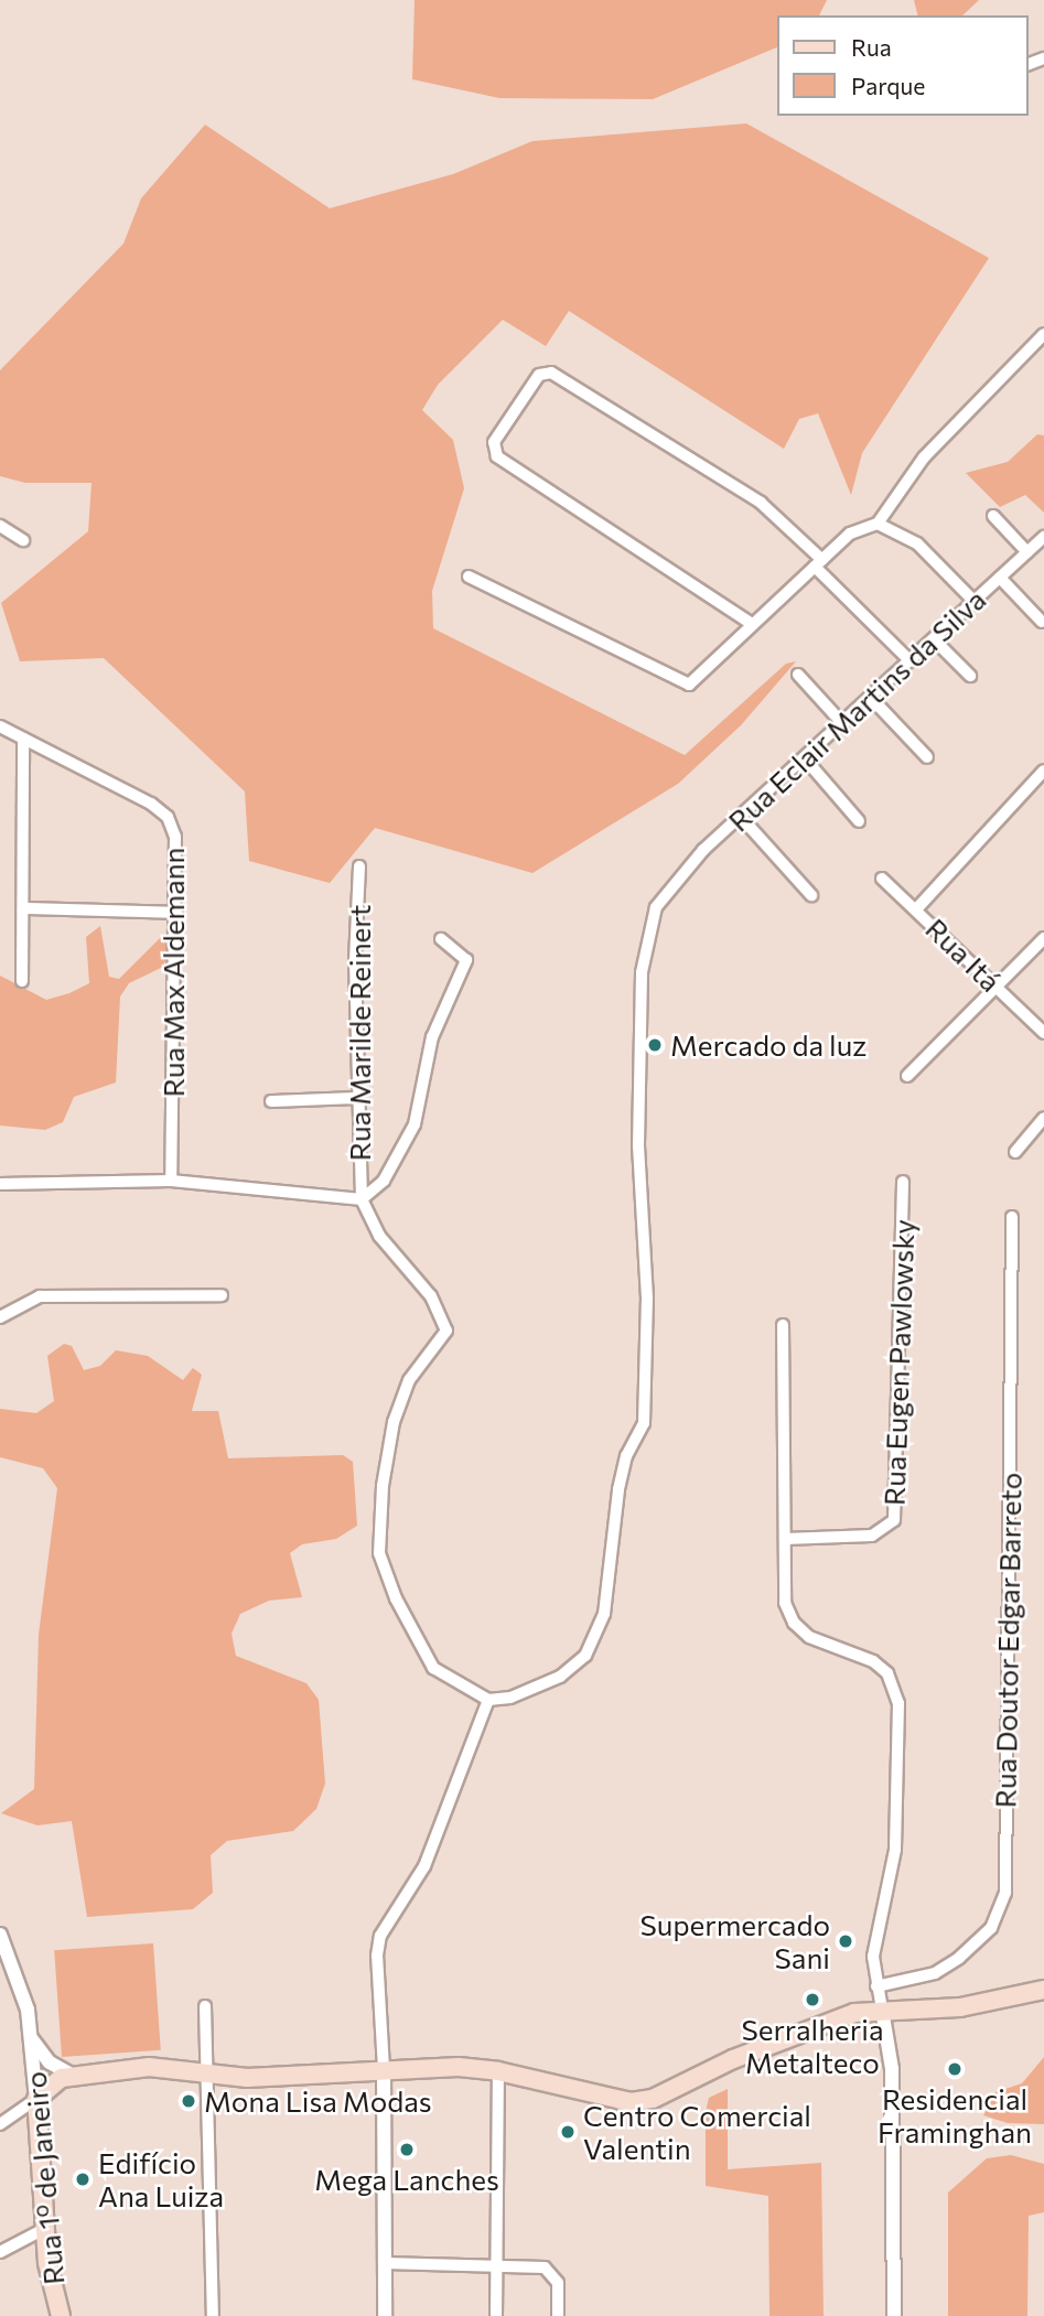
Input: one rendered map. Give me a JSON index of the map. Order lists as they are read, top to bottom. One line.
{"streets":{"main road":["Rua 1º de Janeiro"],"street":["Rua Eclair Martins da Silva","Rua Itá","Rua Max Aldemann","Rua Marilde Reinert","Rua Eugen Pawlowsky","Rua Doutor Edgar Barreto"]},"places":["Mercado da luz","Supermercado Sani","Serralheria Metalteco","Residencial Framinghan","Mona Lisa Modas","Centro Comercial Valentin","Mega Lanches","Edifício Ana Luiza"],"legend":["Rua","Parque"]}
